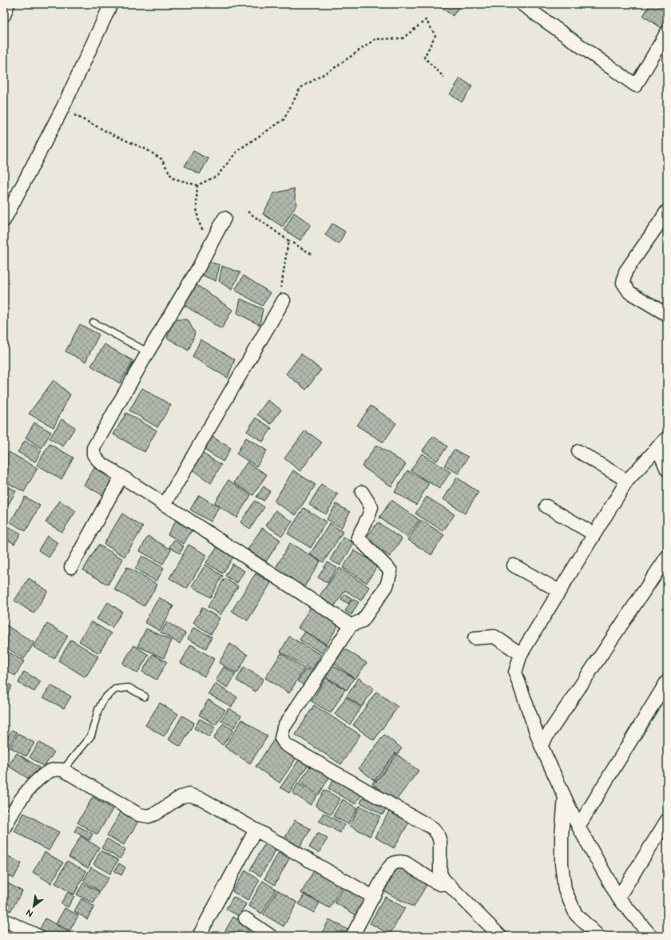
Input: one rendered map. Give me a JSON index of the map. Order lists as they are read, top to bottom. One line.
{"north":"bottom left"}
